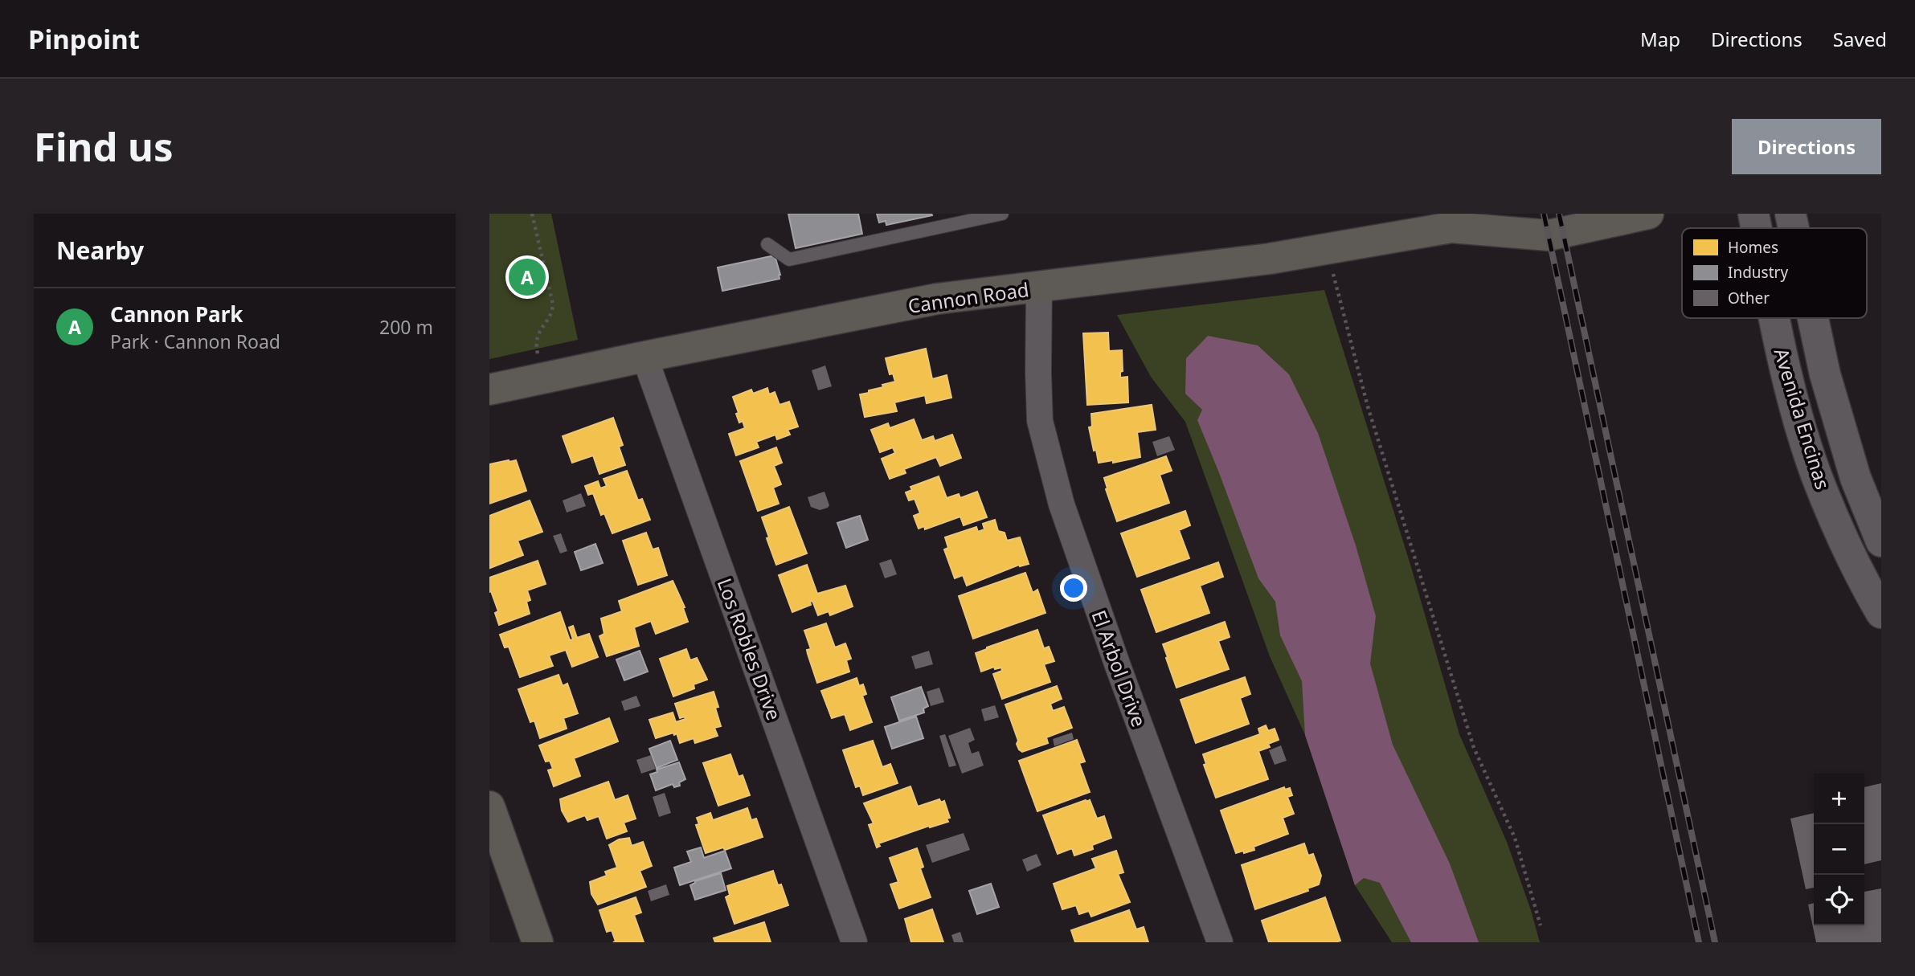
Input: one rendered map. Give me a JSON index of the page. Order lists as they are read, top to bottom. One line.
{"streets":{"main road":["Cannon Road"],"street":["Avenida Encinas","Los Robles Drive","El Arbol Drive"]},"crossings":[["Cannon Road","Los Robles Drive"],["Cannon Road","El Arbol Drive"]],"legend":["Homes","Industry","Other"],"page":{"header":"Pinpoint","nav":["Map","Directions","Saved"],"buttons":"Directions","title":"Find us","heading":"Nearby","pins":"A","list":[{"mark":"A","name":"Cannon Park","note":"Park · Cannon Road","value":"200 m"}],"map_buttons":["+","−"]}}
